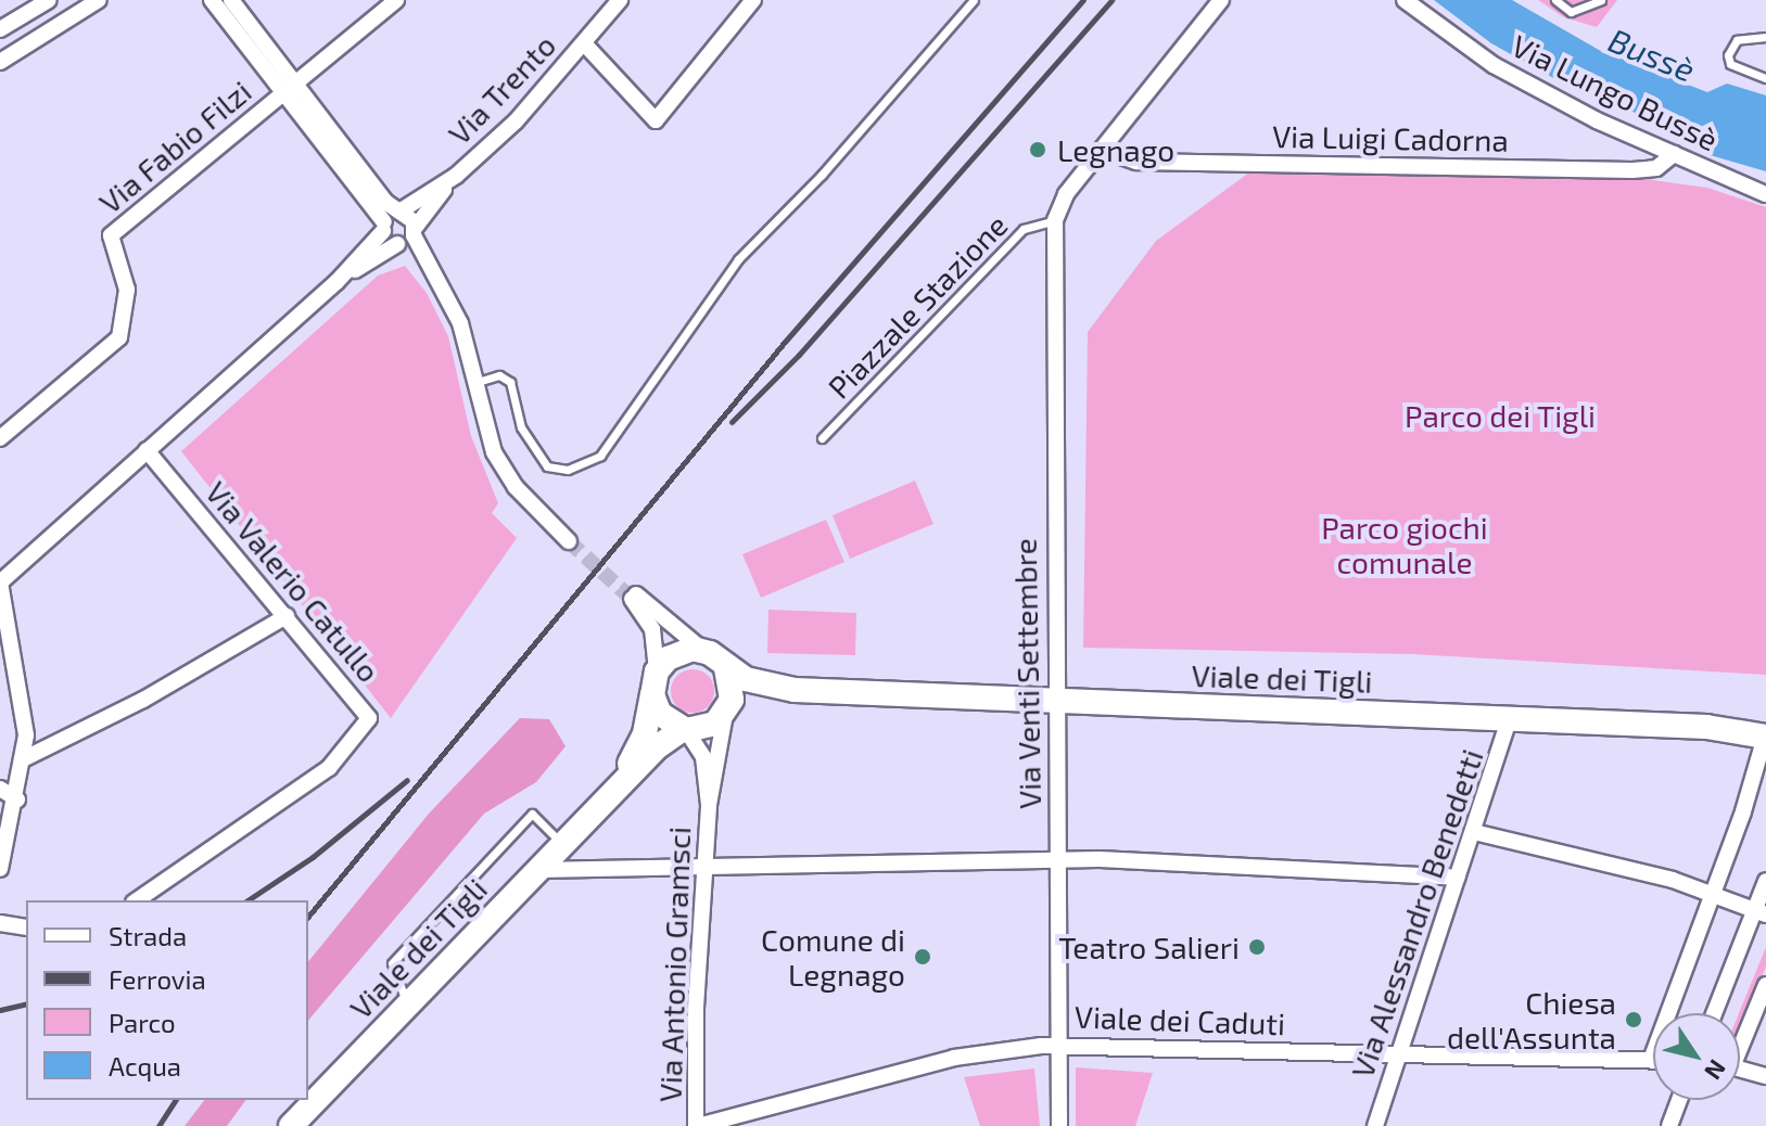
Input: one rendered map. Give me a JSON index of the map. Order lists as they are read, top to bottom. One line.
{"streets":{"street":["Via Trento","Via Lungo Bussè","Via Luigi Cadorna","Via Fabio Filzi","Via Valerio Catullo","Via Venti Settembre","Viale dei Tigli","Via Alessandro Benedetti","Via Antonio Gramsci","Viale dei Caduti"],"lane":["Piazzale Stazione"]},"crossings":[["Via Lungo Bussè","Via Luigi Cadorna"],["Piazzale Stazione","Via Venti Settembre"],["Via Venti Settembre","Viale dei Tigli"],["Via Venti Settembre","Viale dei Caduti"],["Viale dei Tigli","Via Alessandro Benedetti"],["Viale dei Tigli","Via Antonio Gramsci"],["Via Alessandro Benedetti","Viale dei Caduti"],["Via Antonio Gramsci","Viale dei Caduti"]],"water":["Bussè"],"parks":["Parco dei Tigli","Parco giochi comunale"],"places":["Legnago","Teatro Salieri","Comune di Legnago","Chiesa dell'Assunta"],"legend":["Strada","Ferrovia","Parco","Acqua"],"north":"bottom right"}
